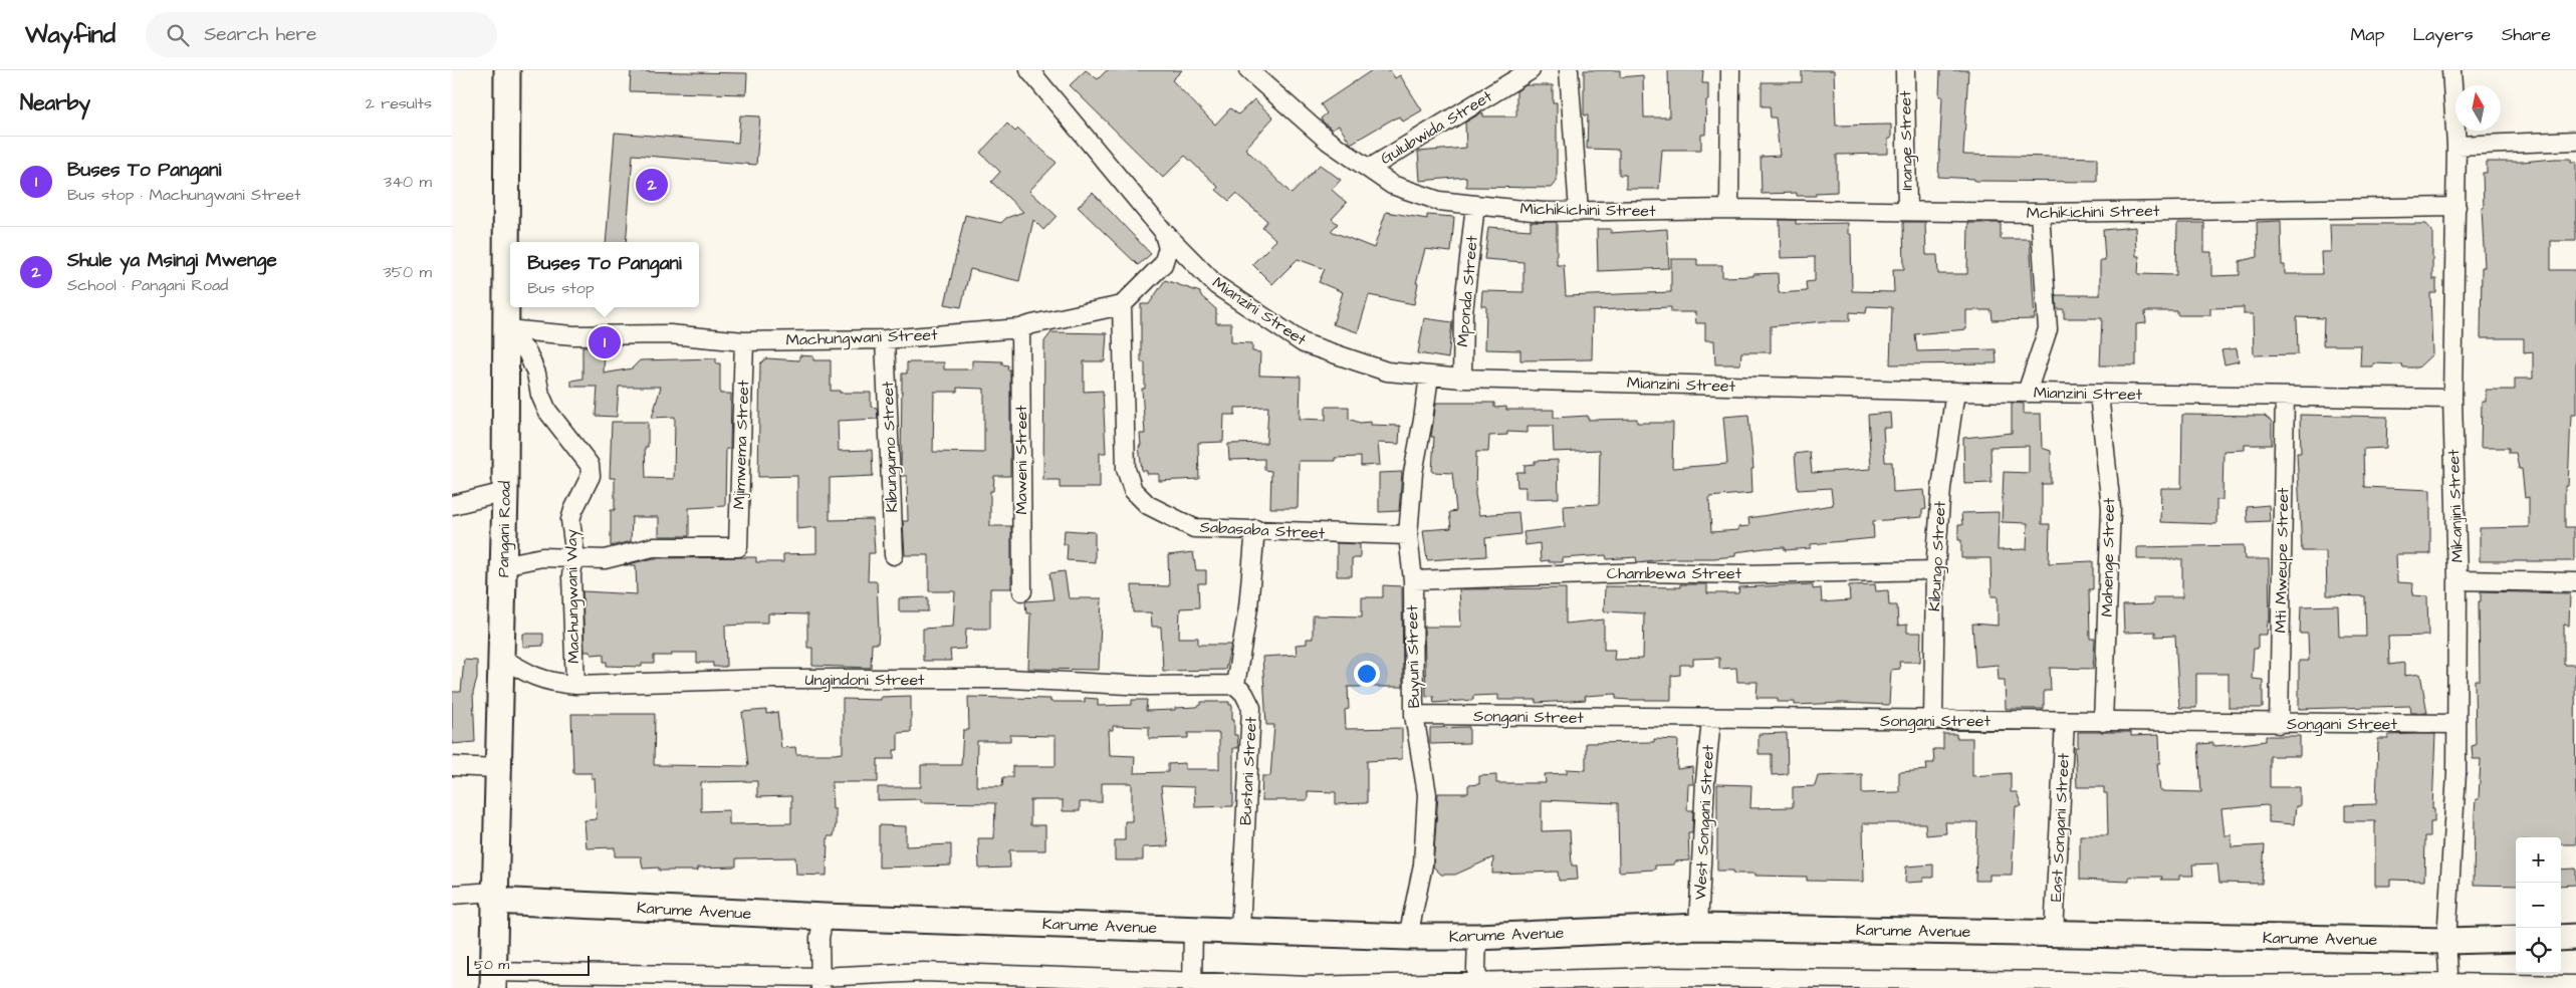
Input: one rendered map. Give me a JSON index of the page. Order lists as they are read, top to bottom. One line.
{"streets":{"main road":["Pangani Road","Karume Avenue"],"street":["Gulubwida Street","Inange Street","Michikichini Street","Mchikichini Street","Mponda Street","Mianzini Street","Machungwani Street","Mjimwema Street","Kibungumo Street","Maweni Street","Mikanjini Street","Sabasaba Street","Kibungo Street","Mahenge Street","Mti Mweupe Street","Chambewa Street","Machungwani Way","Buyuni Street","Ungindoni Street","Songani Street","Bustani Street","West Songani Street","East Songani Street"]},"crossings":[["Gulubwida Street","Michikichini Street"],["Inange Street","Mchikichini Street"],["Michikichini Street","Mchikichini Street"],["Michikichini Street","Mponda Street"],["Mchikichini Street","Mikanjini Street"],["Mponda Street","Mianzini Street"],["Mianzini Street","Mikanjini Street"],["Mianzini Street","Kibungo Street"],["Mianzini Street","Mahenge Street"],["Mianzini Street","Mti Mweupe Street"],["Mianzini Street","Buyuni Street"],["Machungwani Street","Mjimwema Street"],["Machungwani Street","Kibungumo Street"],["Machungwani Street","Maweni Street"],["Machungwani Street","Pangani Road"],["Machungwani Street","Sabasaba Street"],["Machungwani Street","Machungwani Way"],["Mjimwema Street","Machungwani Way"],["Mikanjini Street","Songani Street"],["Mikanjini Street","Karume Avenue"],["Pangani Road","Machungwani Way"],["Pangani Road","Ungindoni Street"],["Pangani Road","Karume Avenue"],["Sabasaba Street","Buyuni Street"],["Kibungo Street","Chambewa Street"],["Kibungo Street","Songani Street"],["Mahenge Street","Songani Street"],["Mti Mweupe Street","Songani Street"],["Chambewa Street","Buyuni Street"],["Machungwani Way","Ungindoni Street"],["Buyuni Street","Songani Street"],["Buyuni Street","Karume Avenue"],["Ungindoni Street","Bustani Street"],["Songani Street","West Songani Street"],["Songani Street","East Songani Street"],["Bustani Street","Karume Avenue"],["West Songani Street","Karume Avenue"],["East Songani Street","Karume Avenue"]],"scale_bar":"50 m","north":"top","page":{"header":"Wayfind","search":"Search here","nav":["Map","Layers","Share"],"heading":["Nearby","2 results"],"list":[{"mark":"1","name":"Buses To Pangani","note":"Bus stop · Machungwani Street","value":"340 m"},{"mark":"2","name":"Shule ya Msingi Mwenge","note":"School · Pangani Road","value":"350 m"}],"pins":["2","1"],"popup":["Buses To Pangani","Bus stop"],"map_buttons":["+","−"],"scale":"50 m"}}
